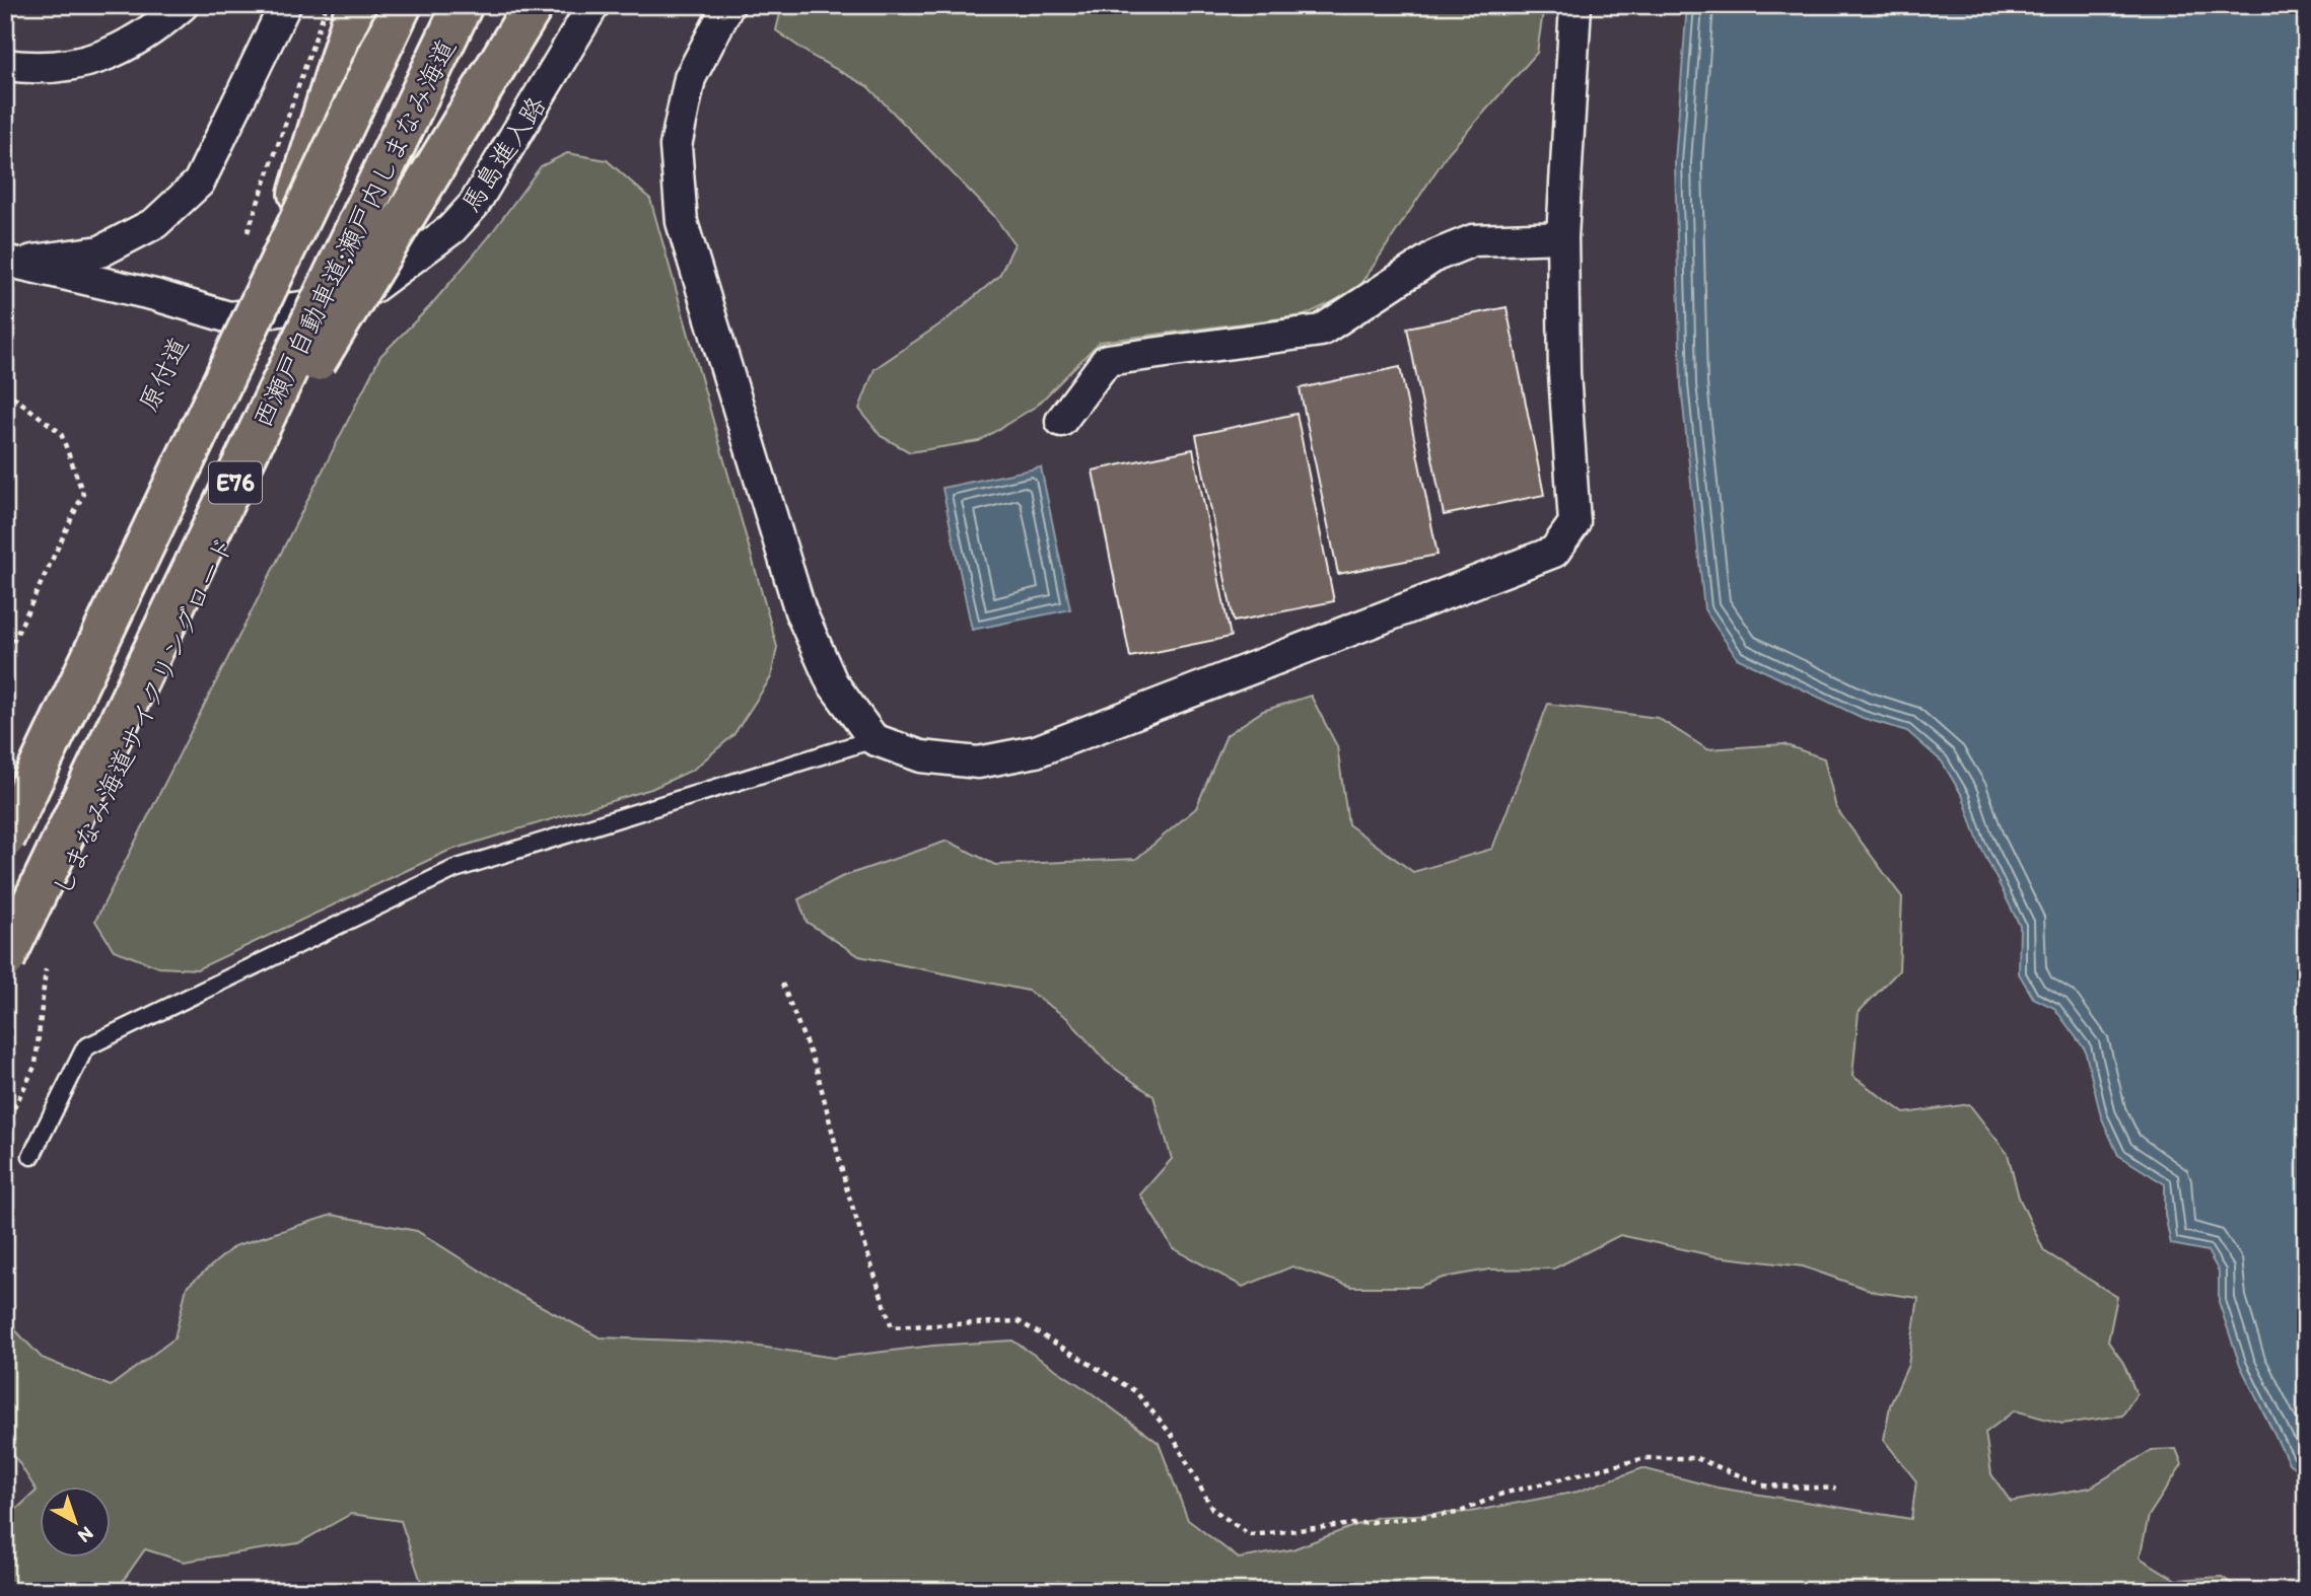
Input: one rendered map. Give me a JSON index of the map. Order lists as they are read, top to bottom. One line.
{"streets":{"highway":["西瀬戸自動車道;瀬戸内しまなみ海道","E76"],"street":["馬島進入路"]},"north":"bottom right"}
